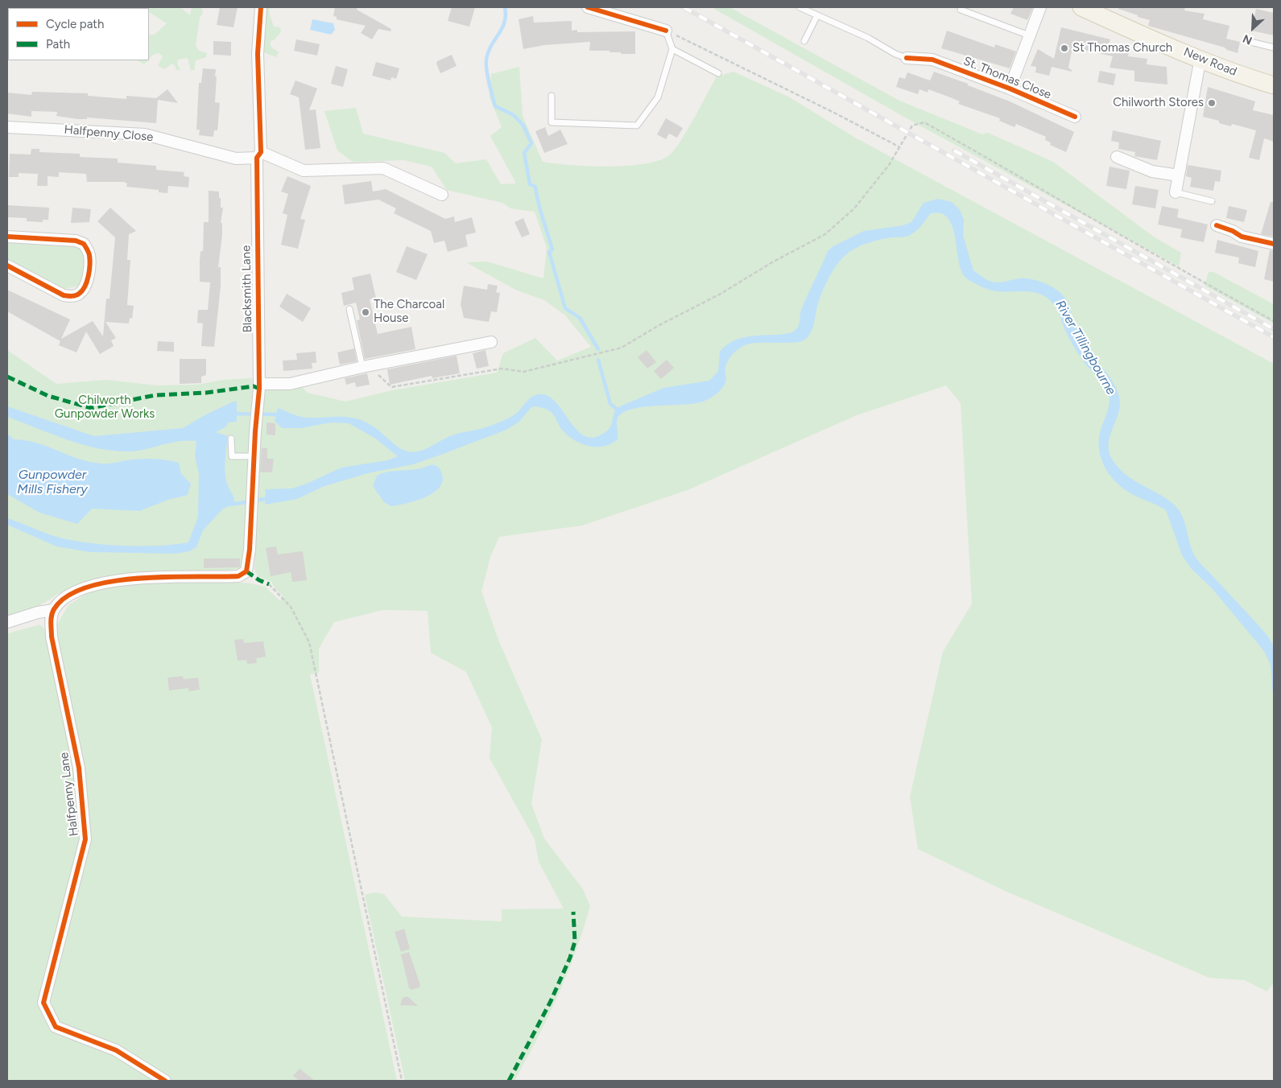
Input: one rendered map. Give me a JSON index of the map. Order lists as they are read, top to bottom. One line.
{"streets":{"main road":["New Road"],"street":["St. Thomas Close","Halfpenny Close","Blacksmith Lane","Halfpenny Lane"]},"crossings":[["Halfpenny Close","Blacksmith Lane"],["Blacksmith Lane","Halfpenny Lane"]],"water":["River Tillingbourne","Gunpowder Mills Fishery"],"parks":["Chilworth Gunpowder Works"],"places":["St Thomas Church","Chilworth Stores","The Charcoal House"],"legend":["Cycle path","Path"],"north":"bottom left"}
